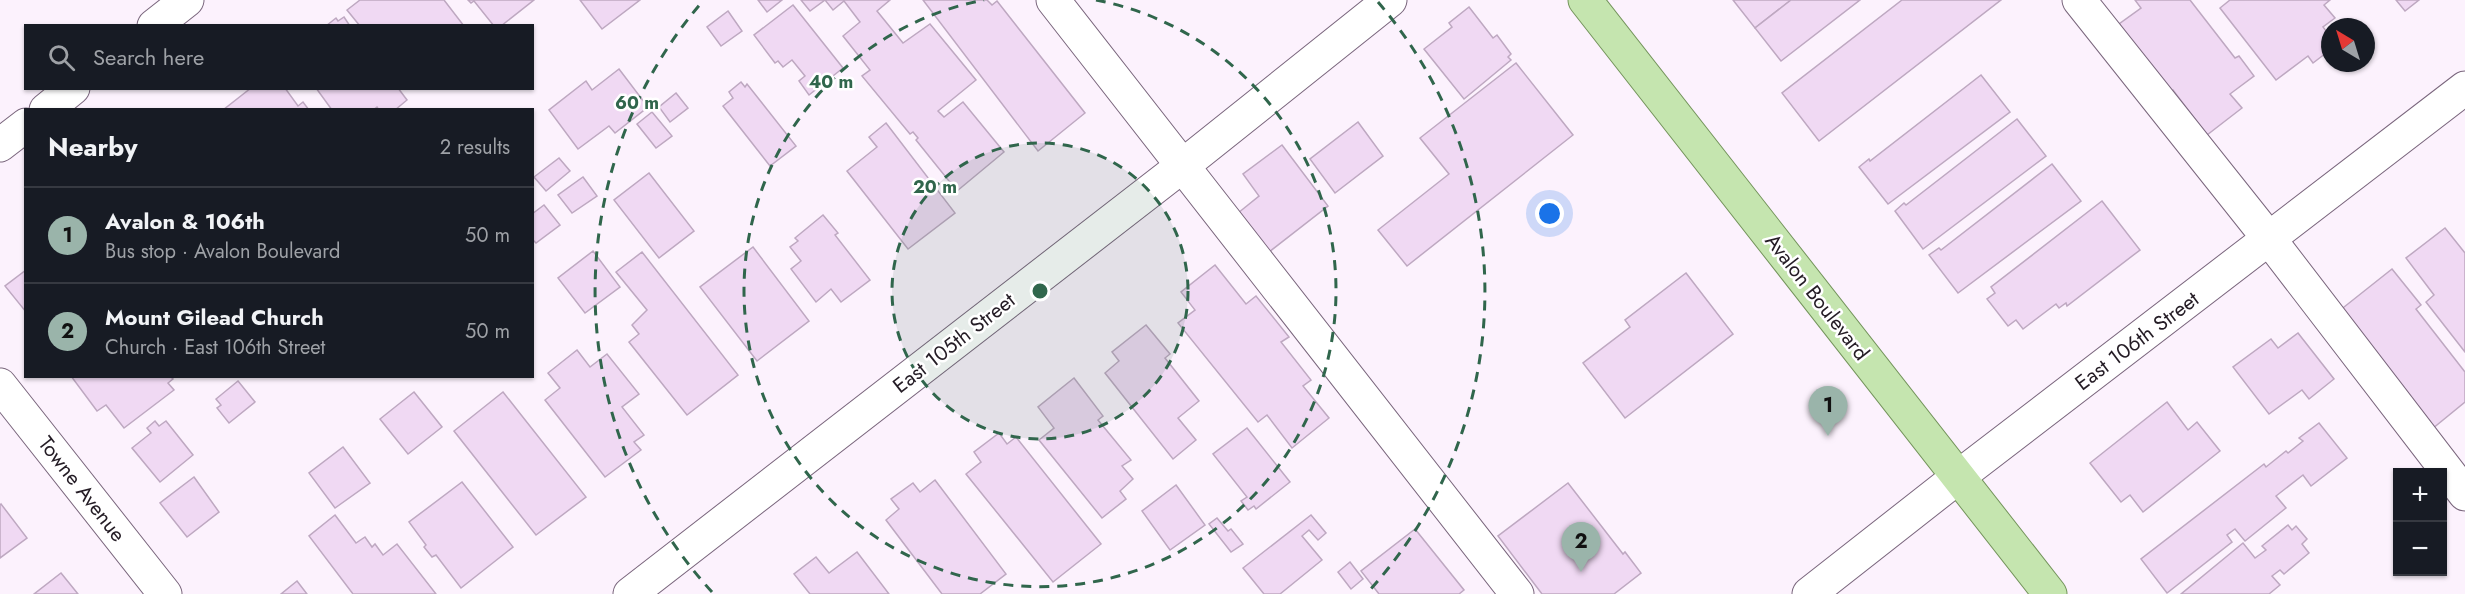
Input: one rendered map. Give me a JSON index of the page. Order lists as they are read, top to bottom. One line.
{"streets":{"main road":["Avalon Boulevard"],"street":["East 106th Street","East 105th Street","Towne Avenue"]},"crossings":[["Avalon Boulevard","East 106th Street"]],"north":"top left","page":{"search":"Search here","heading":["Nearby","2 results"],"list":[{"mark":"1","name":"Avalon & 106th","note":"Bus stop · Avalon Boulevard","value":"50 m"},{"mark":"2","name":"Mount Gilead Church","note":"Church · East 106th Street","value":"50 m"}],"pins":["1","2"],"map_buttons":["+","−"]},"rings":["40 m","60 m","20 m"]}
